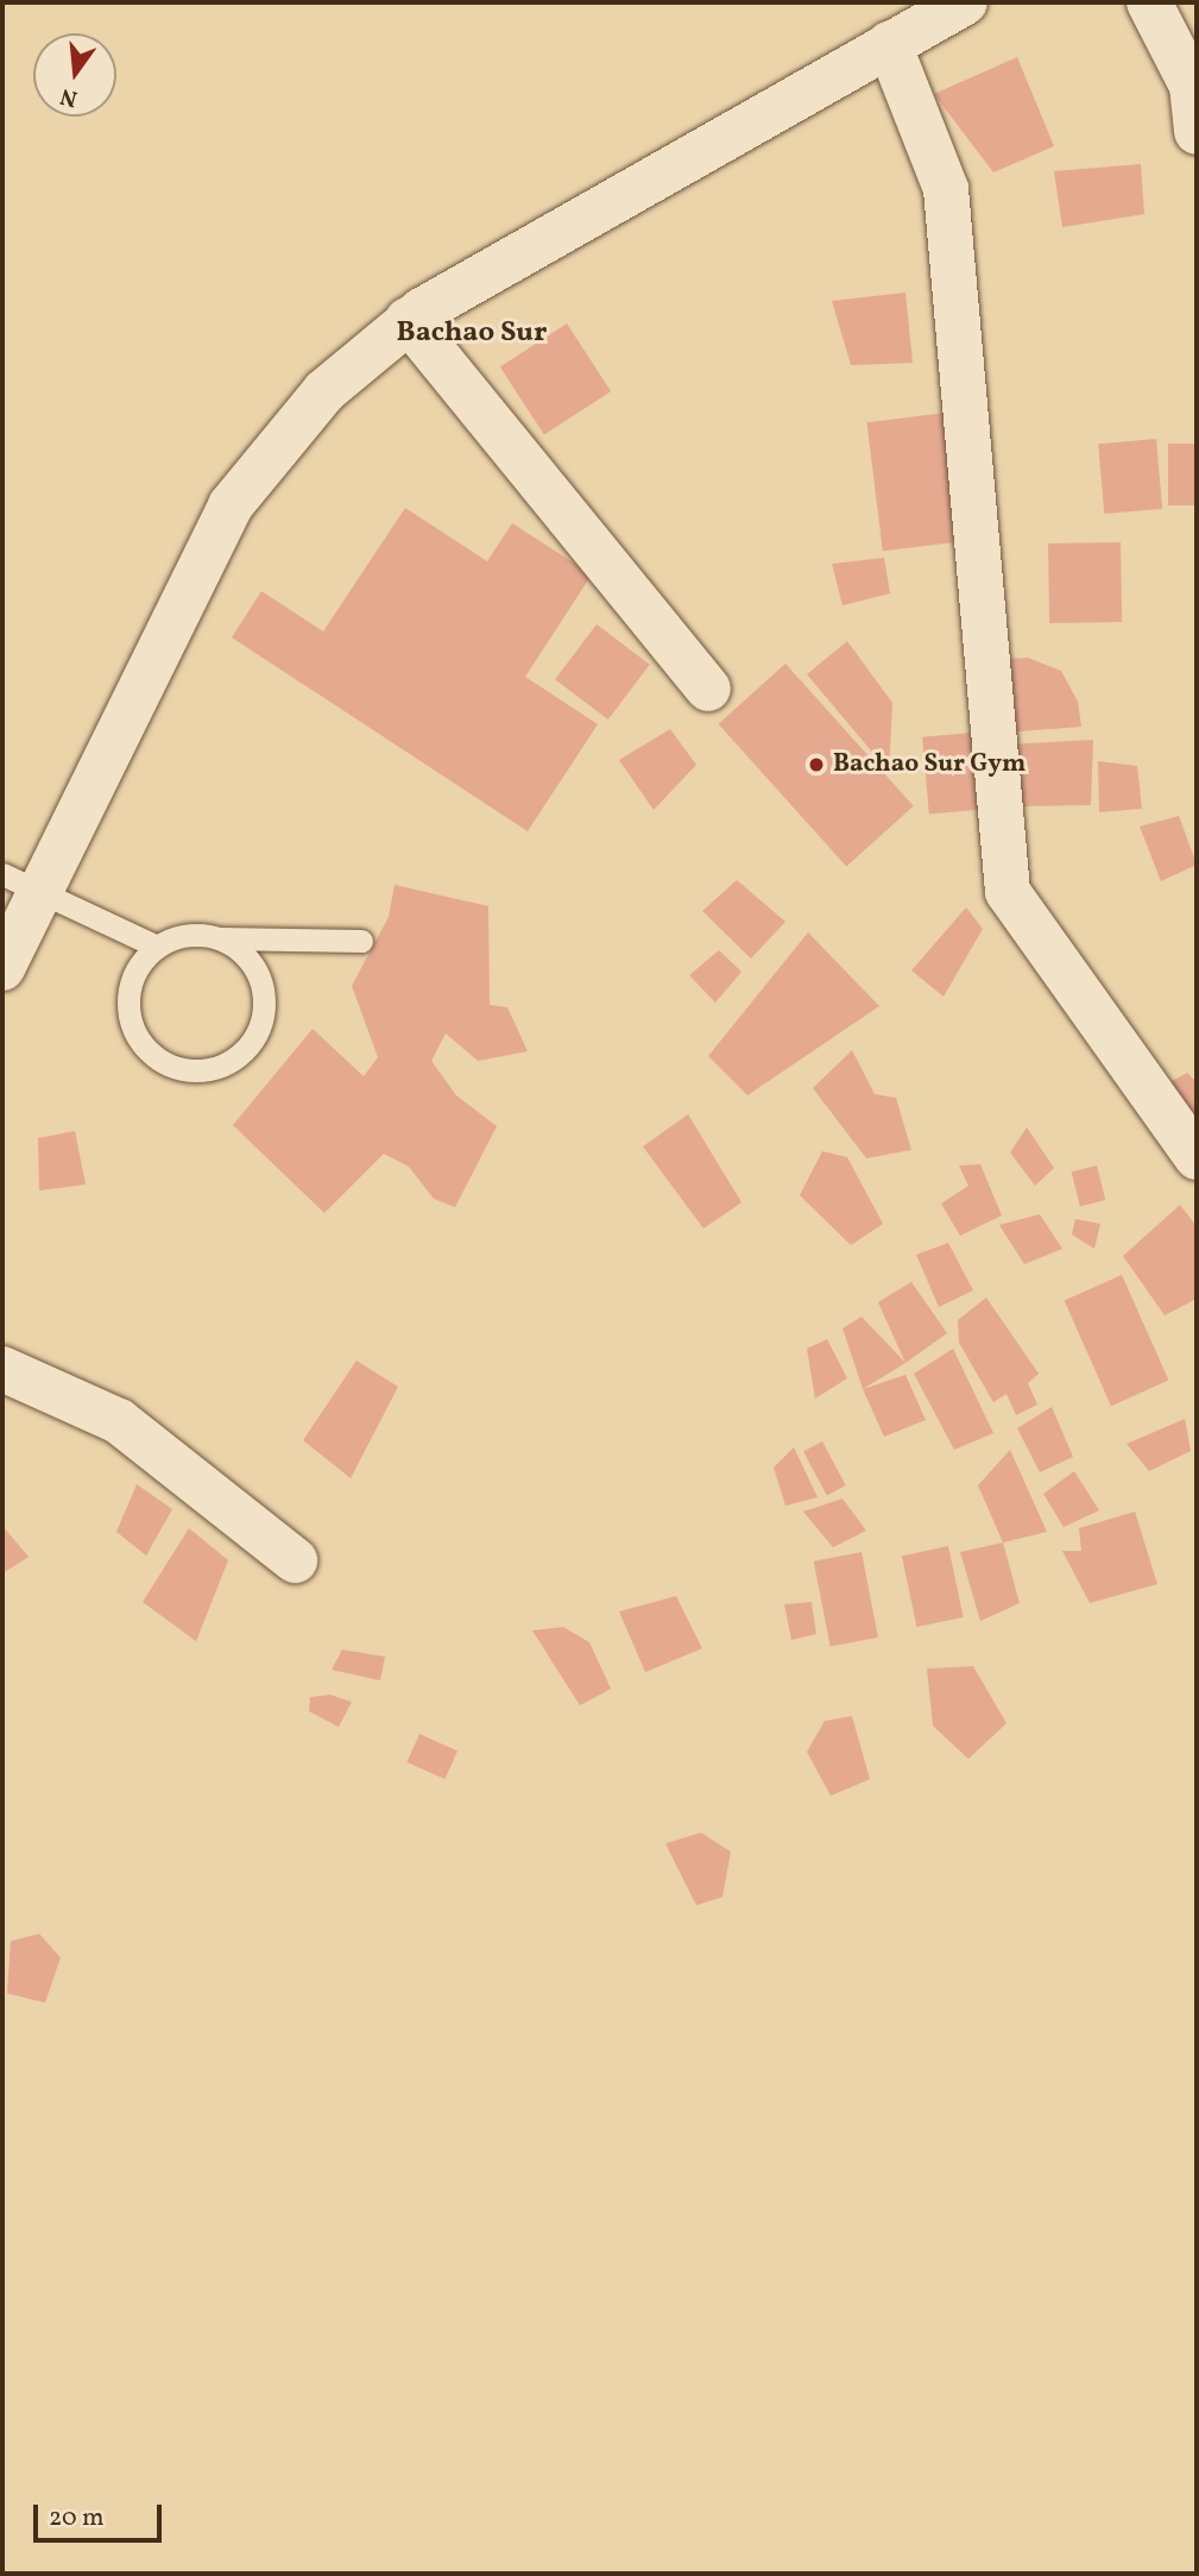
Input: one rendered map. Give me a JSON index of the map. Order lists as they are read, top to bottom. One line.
{"districts":["Bachao Sur"],"places":["Bachao Sur Gym"],"scale_bar":"20 m","north":"bottom"}
